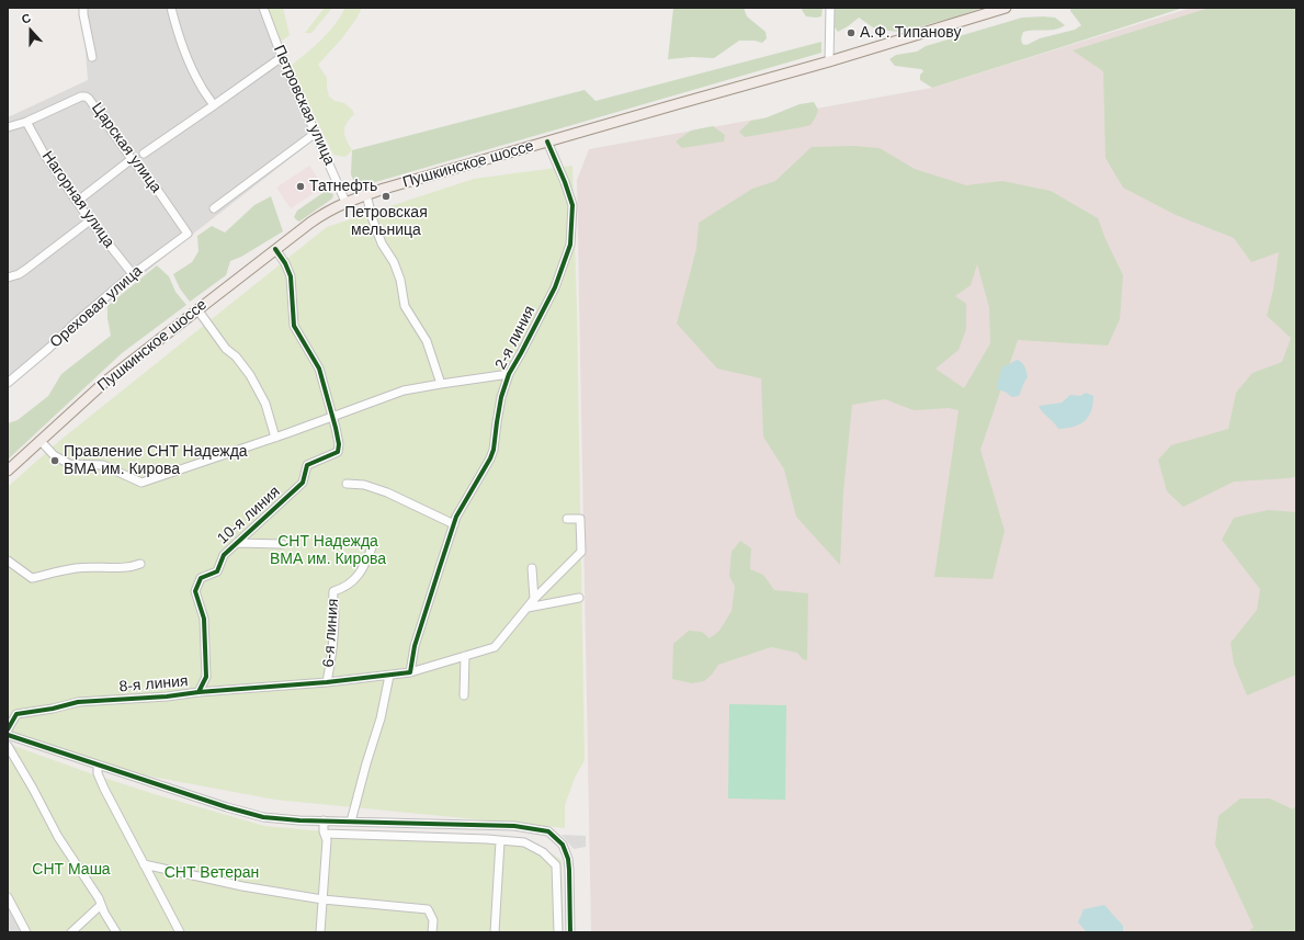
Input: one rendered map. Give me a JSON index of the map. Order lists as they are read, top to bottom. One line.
{"streets":{"main road":["Пушкинское шоссе"],"street":["Петровская улица","Царская улица","Нагорная улица","Ореховая улица","2-я линия","10-я линия","6-я линия","8-я линия"]},"crossings":[["Петровская улица","Пушкинское шоссе"],["Царская улица","Нагорная улица"],["Царская улица","Ореховая улица"],["Пушкинское шоссе","2-я линия"],["Нагорная улица","Ореховая улица"],["10-я линия","8-я линия"],["6-я линия","8-я линия"]],"parks":["СНТ Надежда ВМА им. Кирова","СНТ Маша","СНТ Ветеран"],"places":["А.Ф. Типанову","Татнефть","Петровская мельница","Правление СНТ Надежда ВМА им. Кирова"],"north":"top"}
